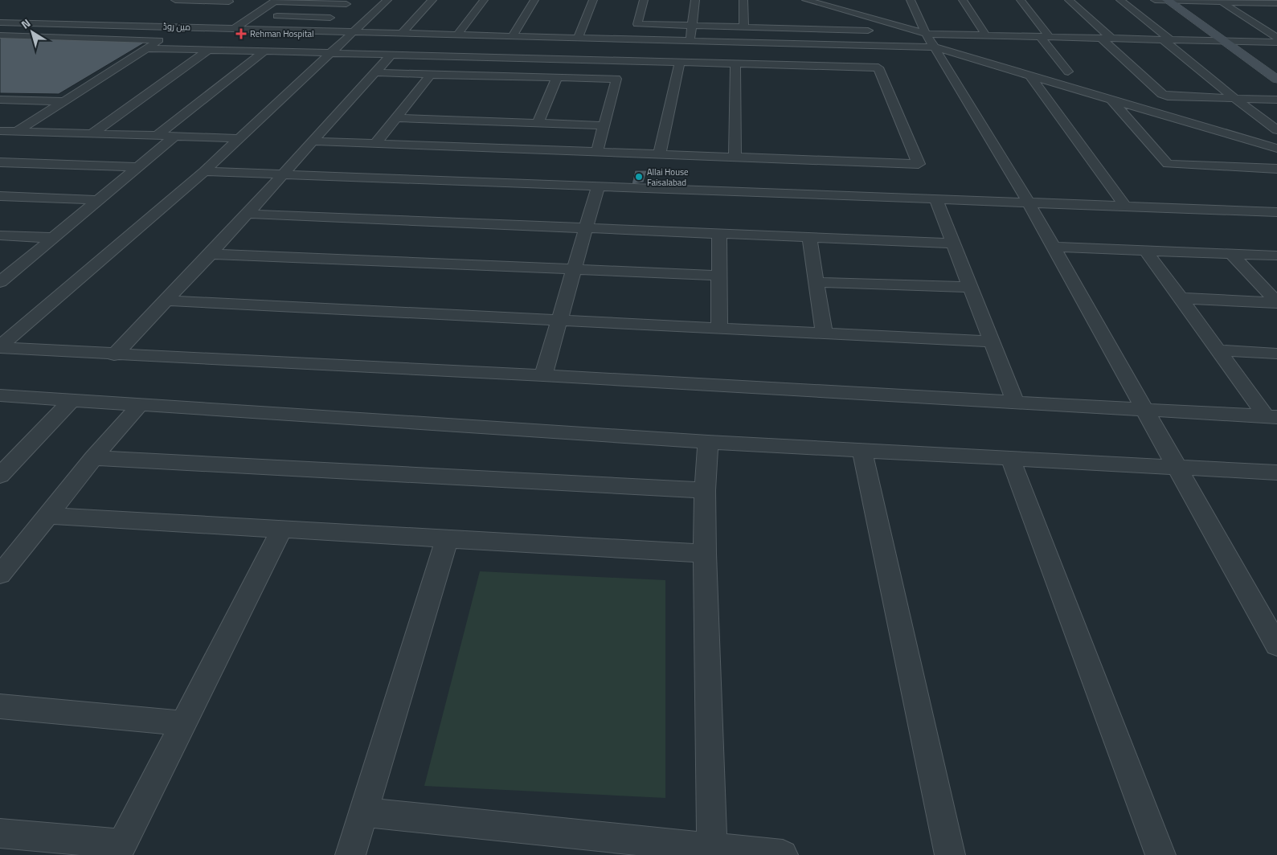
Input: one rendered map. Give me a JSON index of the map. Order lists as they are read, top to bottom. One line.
{"streets":{"street":["مین روڈ"]},"places":{"health":["Rehman Hospital"],"other":["Allai House Faisalabad"]},"north":"top left"}
